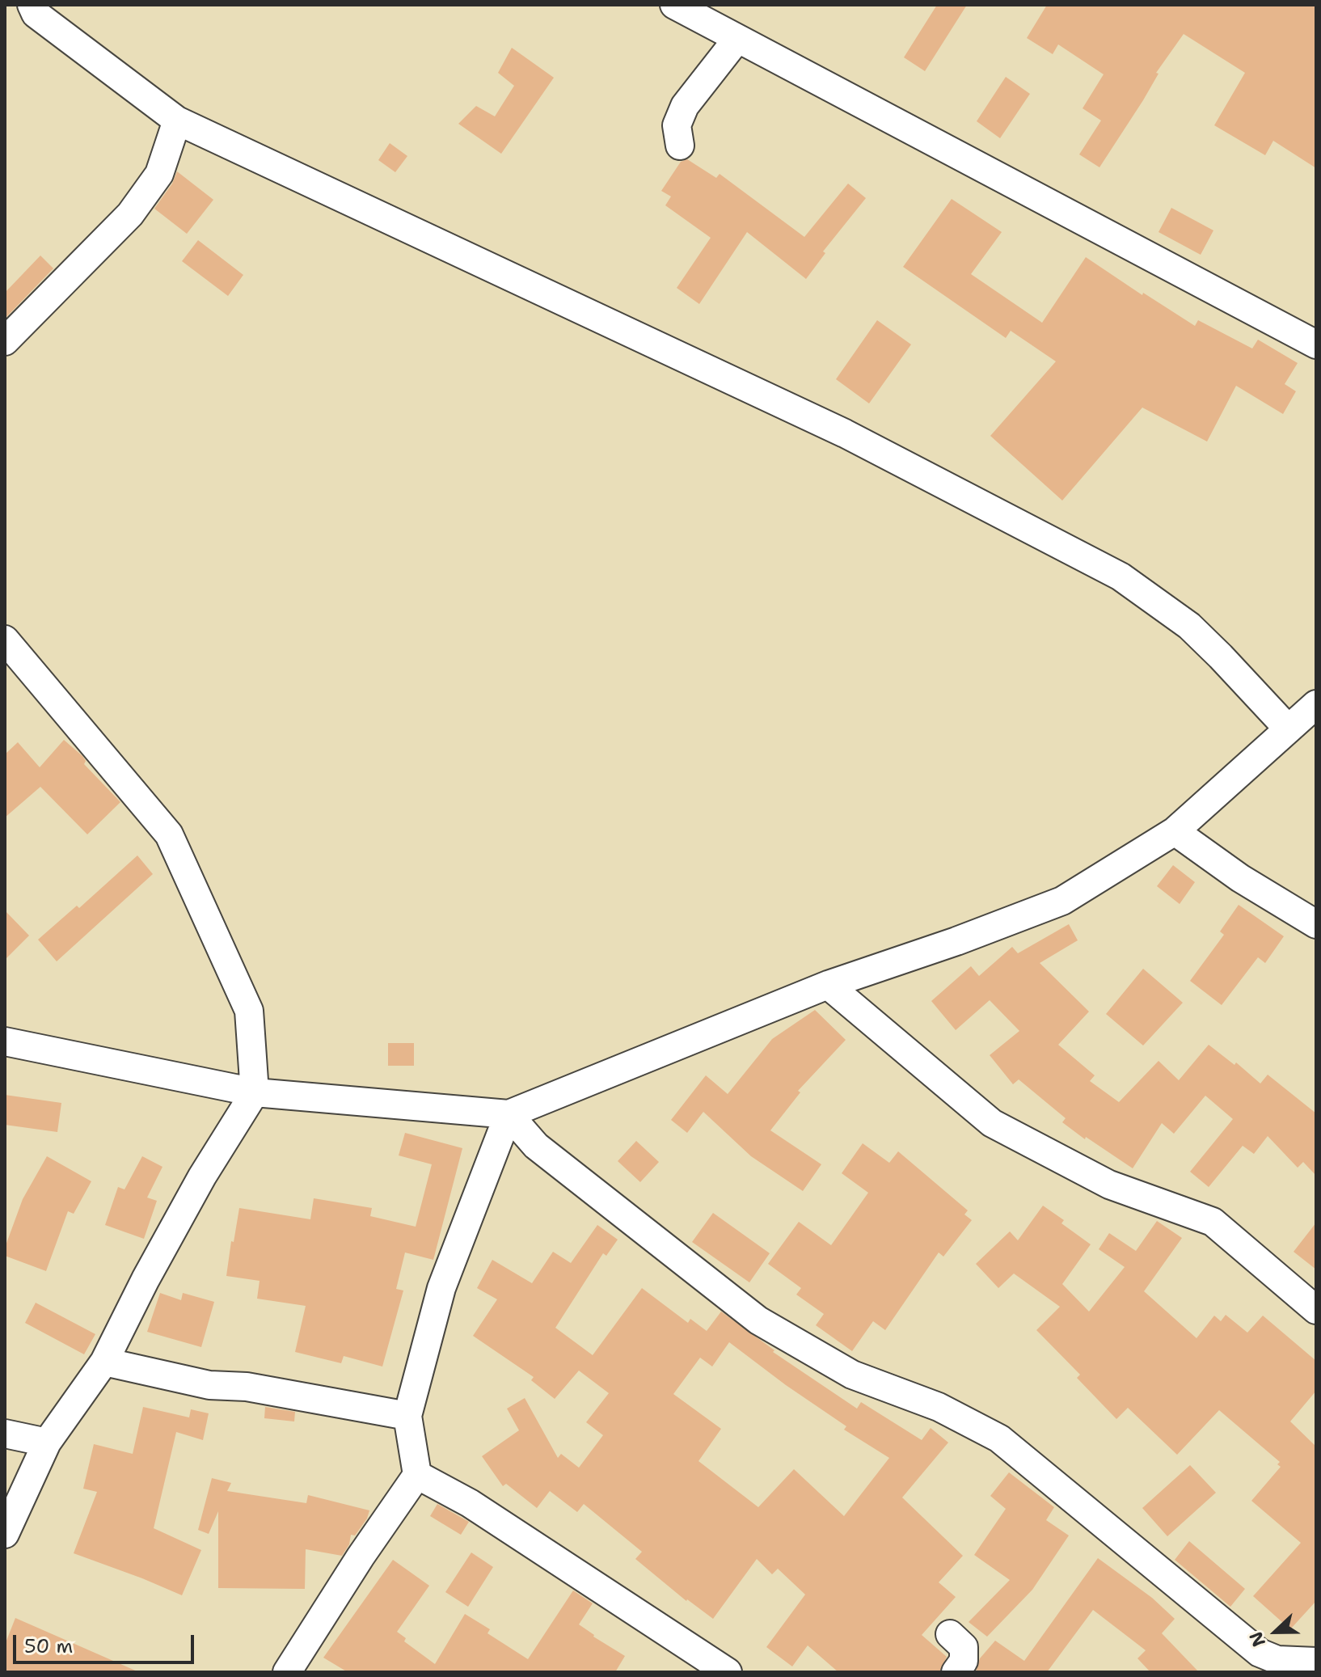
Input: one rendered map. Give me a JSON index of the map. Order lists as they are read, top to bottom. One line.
{"scale_bar":"50 m","north":"left"}
